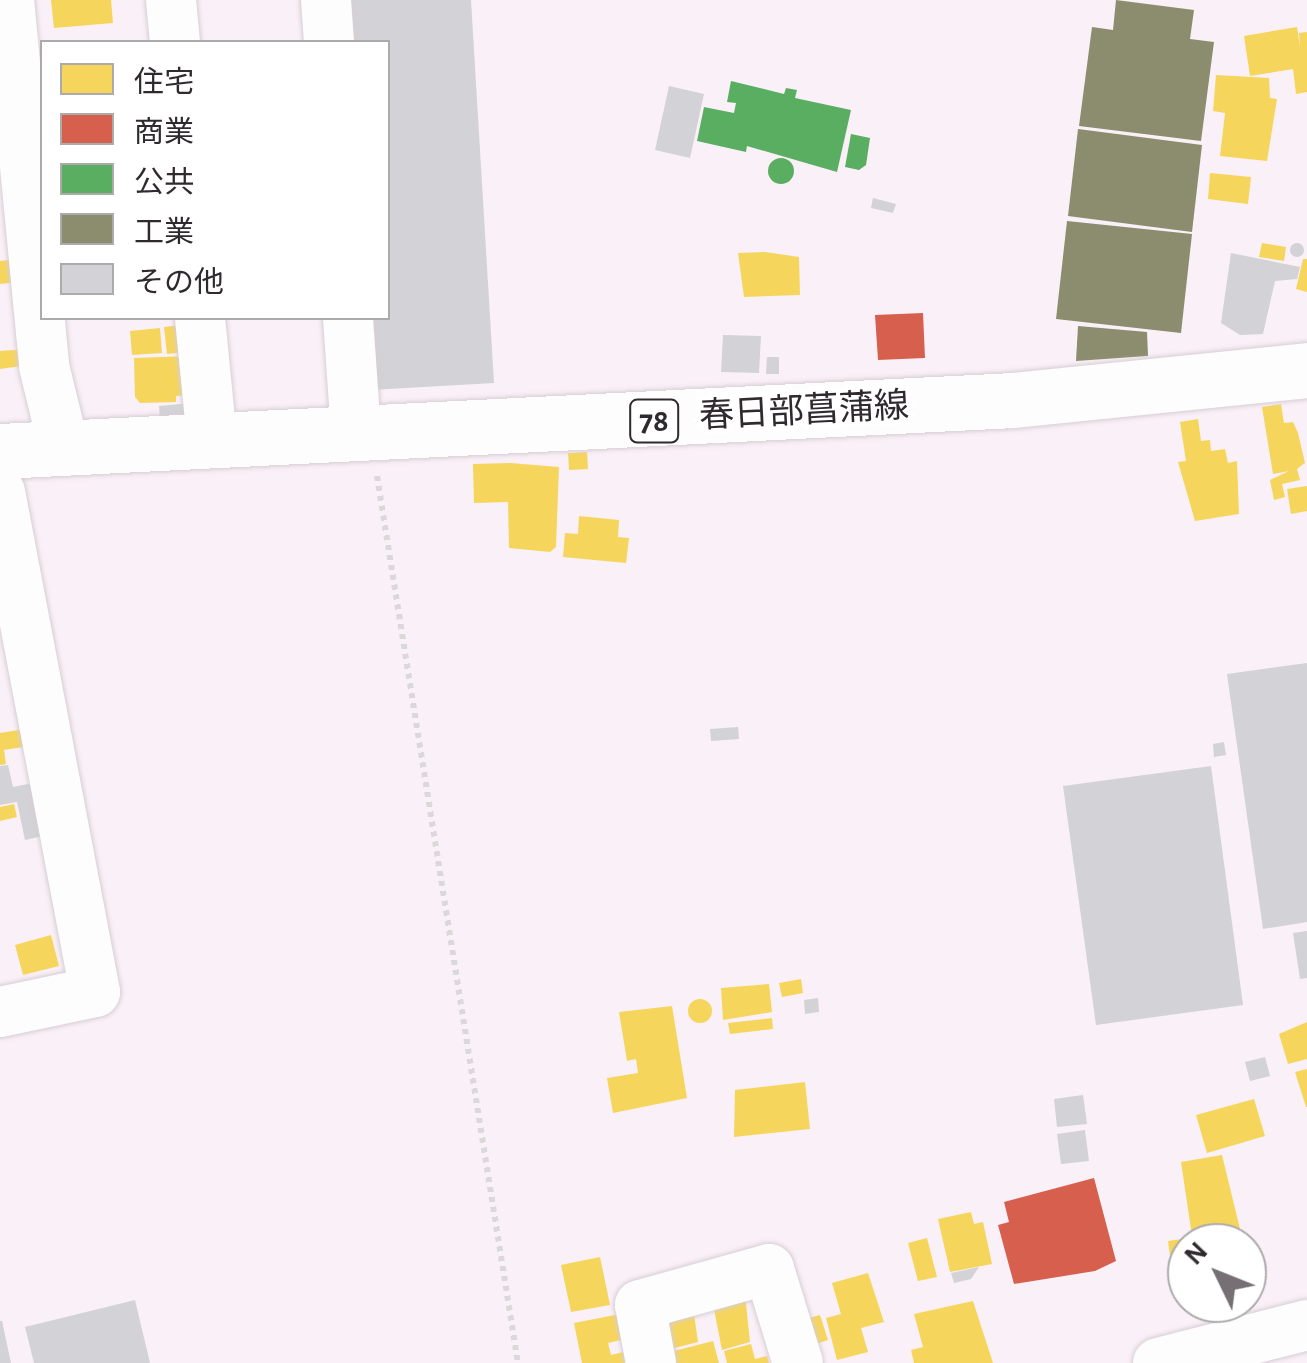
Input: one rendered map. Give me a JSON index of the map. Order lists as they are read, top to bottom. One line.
{"streets":{"main road":["春日部菖蒲線","78"]},"legend":["住宅","商業","公共","工業","その他"],"north":"top left"}
